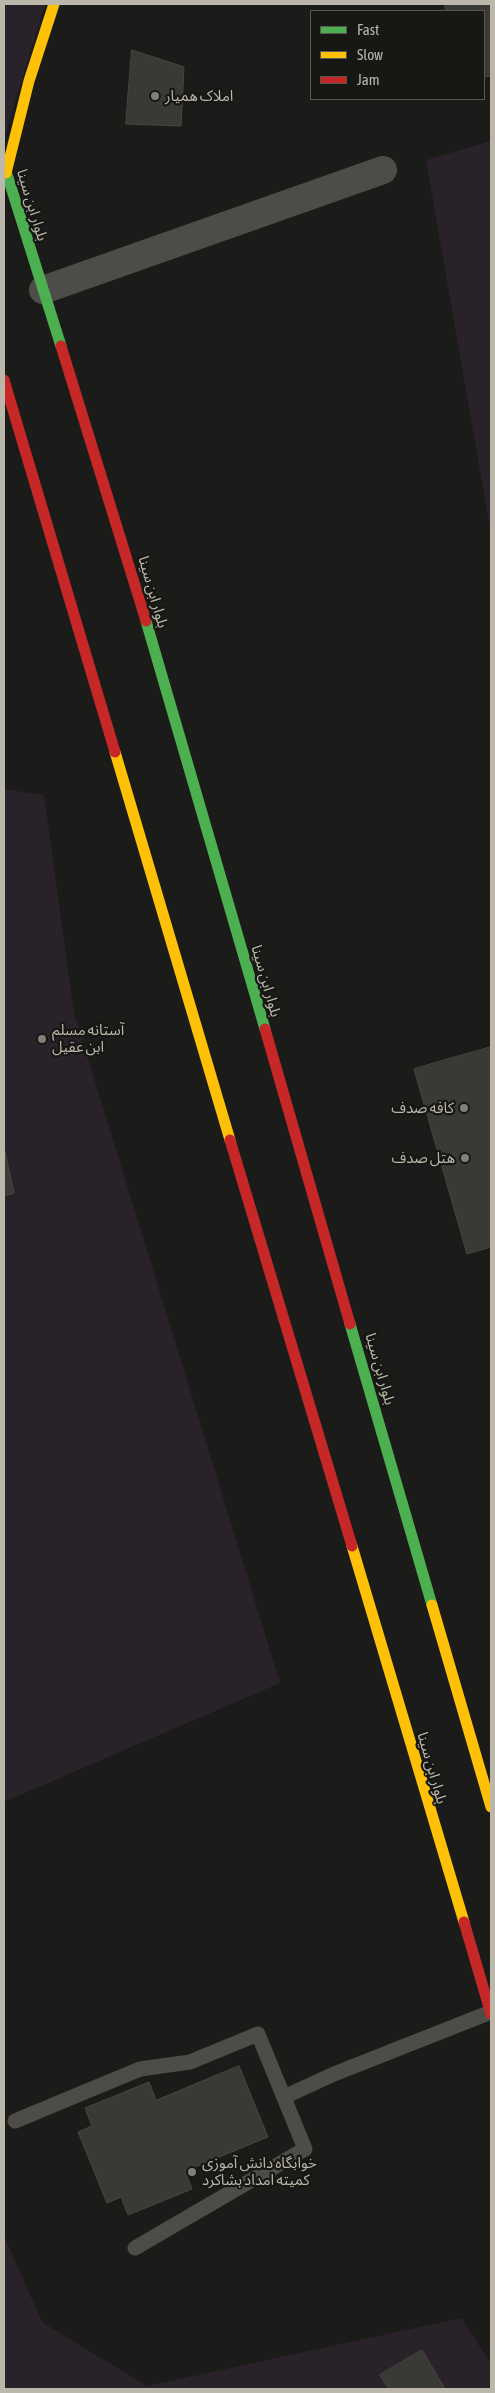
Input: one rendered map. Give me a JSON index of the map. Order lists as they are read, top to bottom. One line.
{"streets":{"main road":["بلوار ابن سینا"]},"places":["املاک همیار","آستانه مسلم ابن عقیل","کافه صدف","هتل صدف","خوابگاه دانش آموزی کمیته امداد بشاکرد"],"legend":["Fast","Slow","Jam"]}
